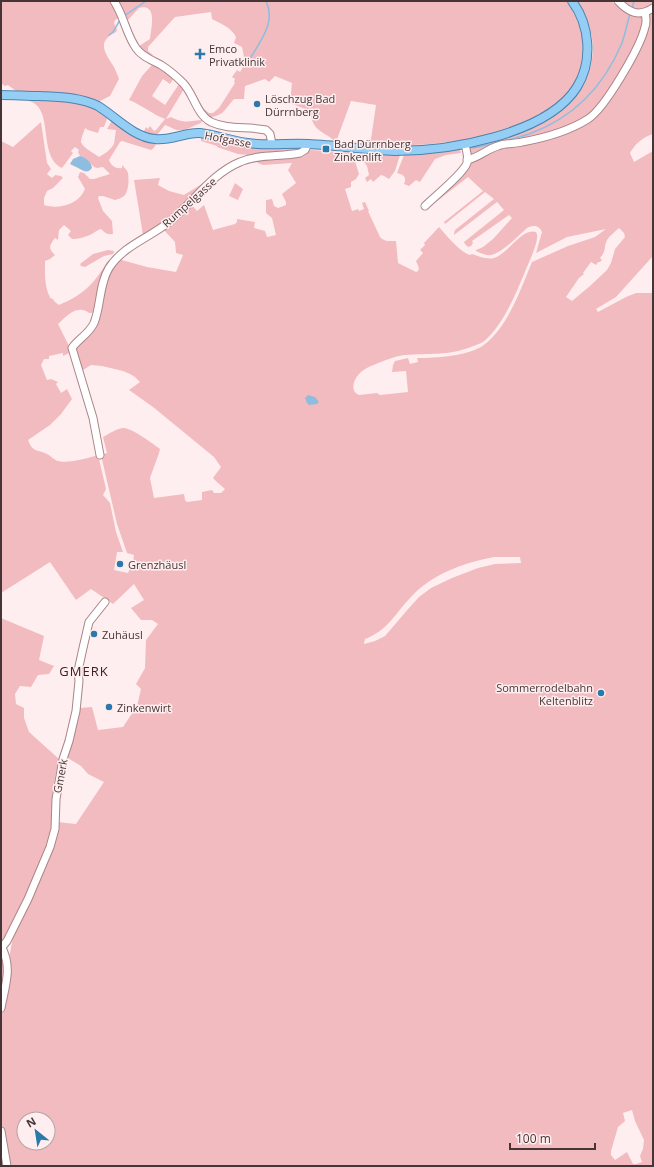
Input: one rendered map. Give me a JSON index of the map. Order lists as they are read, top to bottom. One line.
{"streets":{"main road":["Hofgasse"],"street":["Rumpelgasse","Gmerk"]},"crossings":[["Hofgasse","Rumpelgasse"]],"districts":["GMERK"],"places":{"health":["Emco Privatklinik"],"other":["Löschzug Bad Dürrnberg","Grenzhäusl","Zuhäusl","Sommerrodelbahn Keltenblitz","Zinkenwirt"],"transit":["Bad Dürrnberg Zinkenlift"]},"scale_bar":"100 m","north":"top left"}
